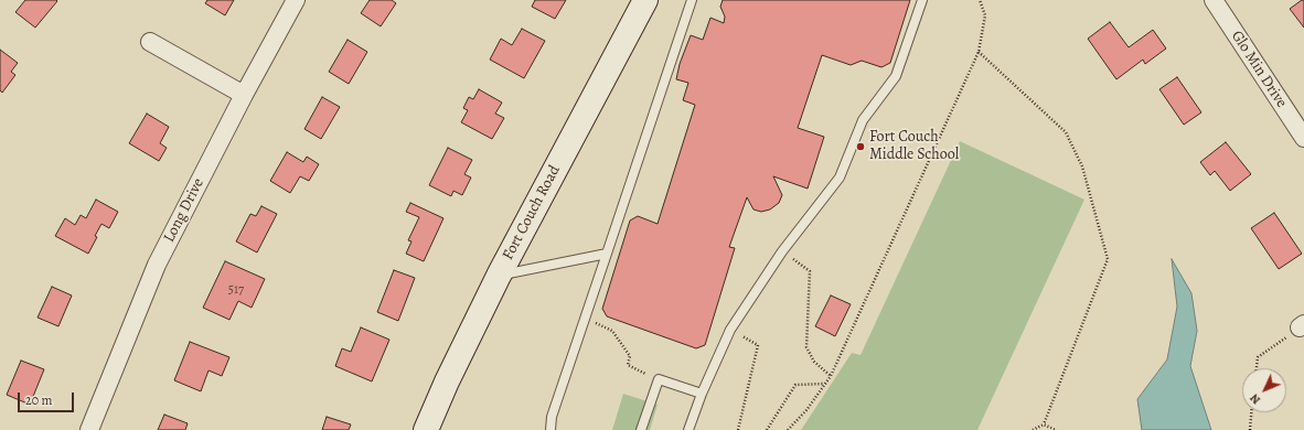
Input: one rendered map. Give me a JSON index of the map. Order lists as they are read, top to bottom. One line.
{"streets":{"street":["Glo Min Drive","Long Drive","Fort Couch Road"]},"places":["Fort Couch Middle School"],"house_numbers":["517"],"scale_bar":"20 m","north":"bottom left"}
